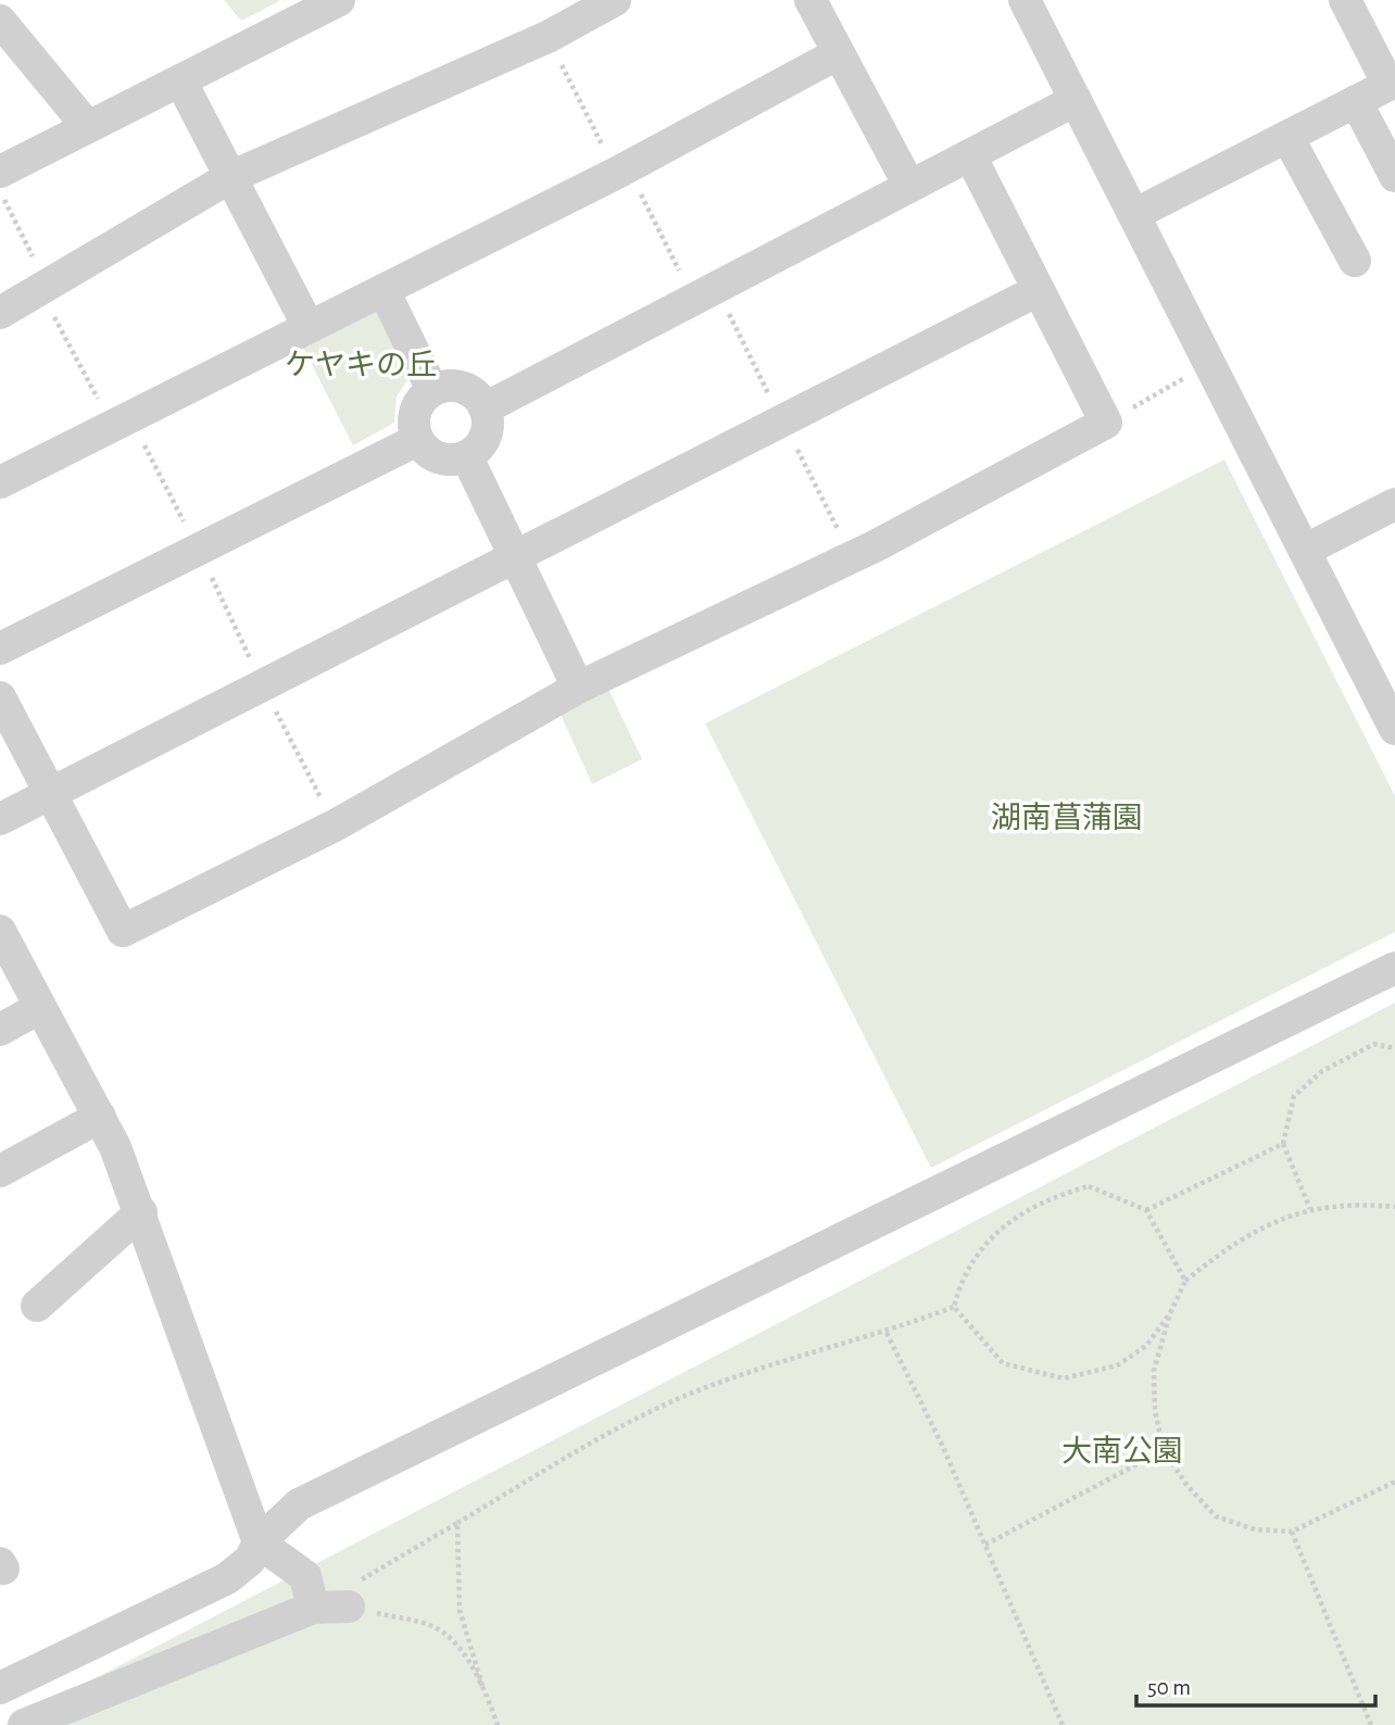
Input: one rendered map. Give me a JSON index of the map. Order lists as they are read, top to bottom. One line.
{"parks":["ケヤキの丘","湖南菖蒲園","大南公園"],"scale_bar":"50 m"}
